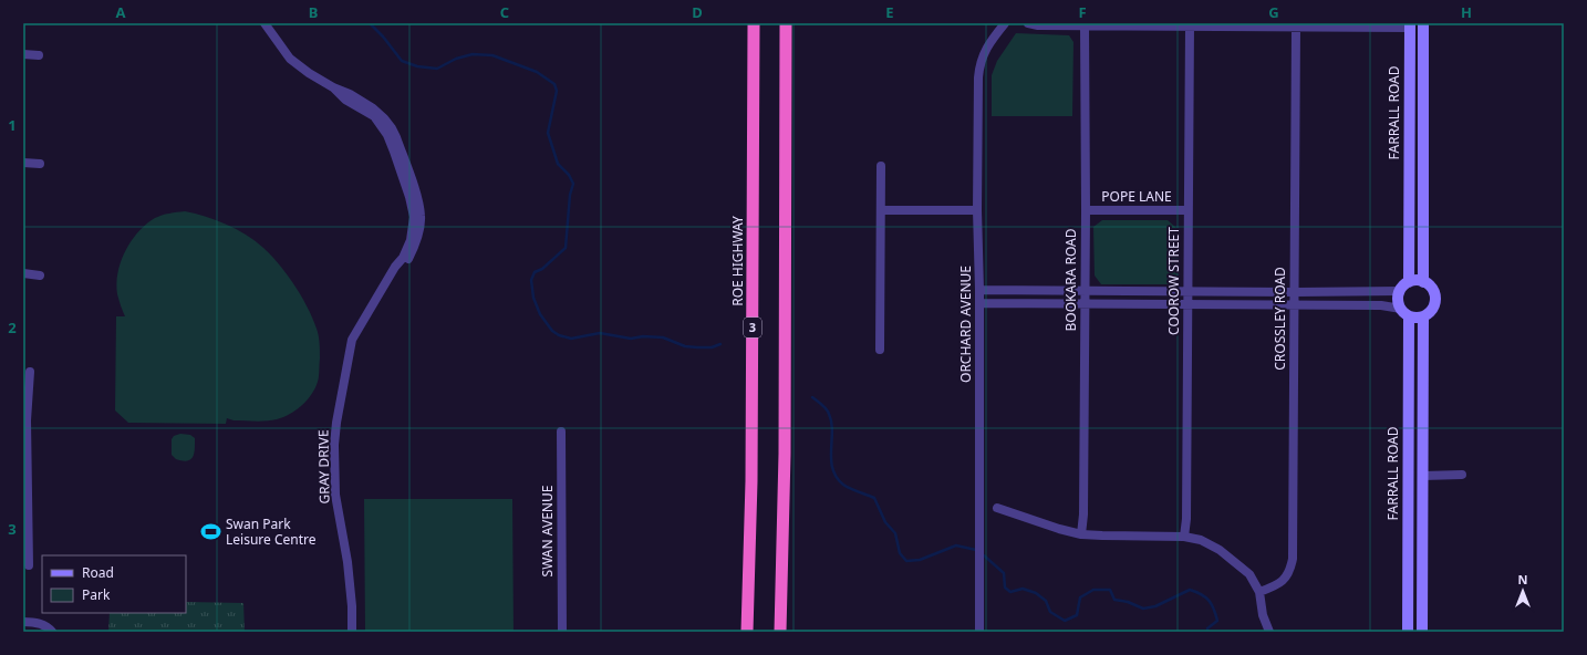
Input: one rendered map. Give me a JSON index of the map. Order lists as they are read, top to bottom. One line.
{"streets":{"highway":["ROE HIGHWAY","3"],"main road":["FARRALL ROAD"],"street":["POPE LANE","BOOKARA ROAD","COOROW STREET","CROSSLEY ROAD","ORCHARD AVENUE","GRAY DRIVE","SWAN AVENUE"]},"crossings":[["POPE LANE","BOOKARA ROAD"],["POPE LANE","COOROW STREET"]],"places":{"sports":["Swan Park Leisure Centre"]},"legend":["Road","Park"],"north":"top","grid":{"columns":["A","B","C","D","E","F","G","H"],"rows":["1","2","3"]}}
